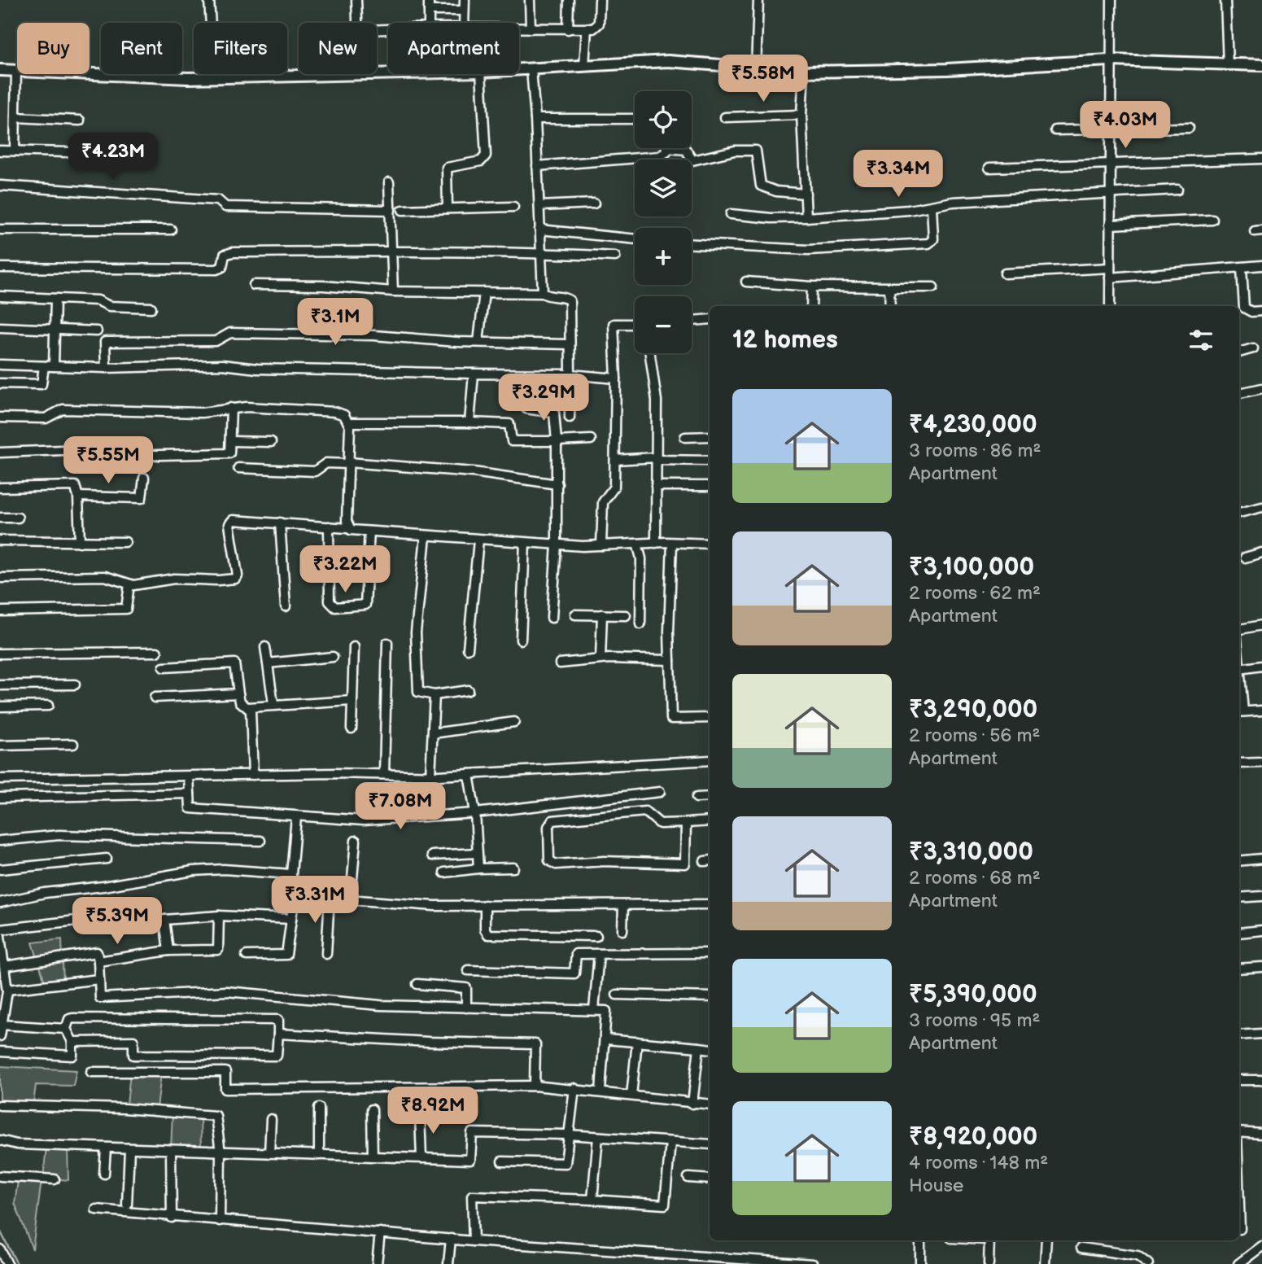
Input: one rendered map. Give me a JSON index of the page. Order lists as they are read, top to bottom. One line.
{"page":{"chip":["Buy","Rent","Filters","New","Apartment"],"price":["₹5.58M","₹4.03M","₹4.23M","₹3.34M","₹3.1M","₹3.29M","₹5.55M","₹3.22M","₹7.08M","₹3.31M","₹5.39M","₹8.92M"],"map_buttons":["+","−"],"heading":"12 homes","list":[{"name":"₹4,230,000","note":"3 rooms · 86 m² · Apartment"},{"name":"₹3,100,000","note":"2 rooms · 62 m² · Apartment"},{"name":"₹3,290,000","note":"2 rooms · 56 m² · Apartment"},{"name":"₹3,310,000","note":"2 rooms · 68 m² · Apartment"},{"name":"₹5,390,000","note":"3 rooms · 95 m² · Apartment"},{"name":"₹8,920,000","note":"4 rooms · 148 m² · House"}]}}
